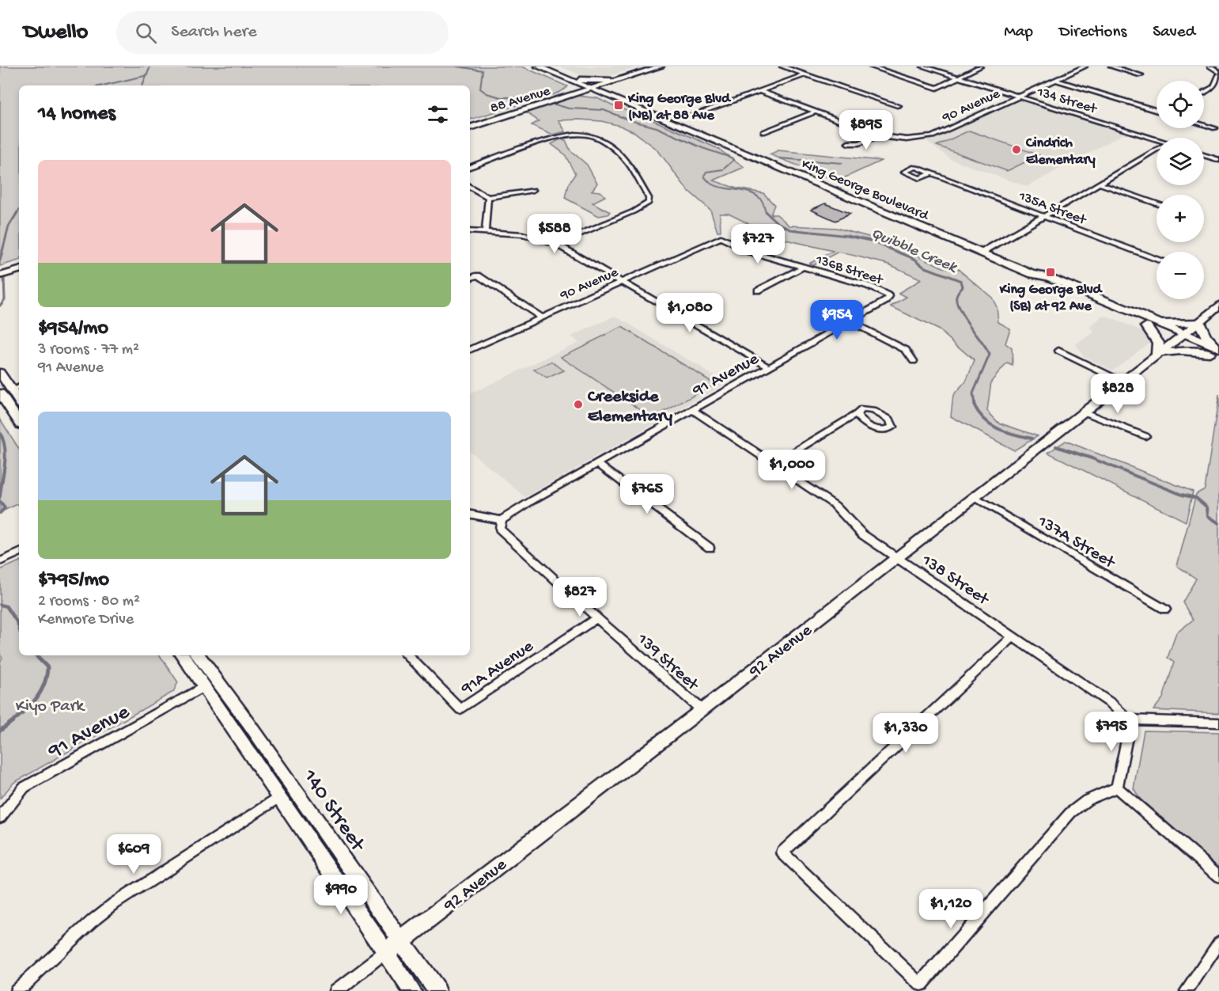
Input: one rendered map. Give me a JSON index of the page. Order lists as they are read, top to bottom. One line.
{"streets":{"main road":["88 Avenue","King George Boulevard","92 Avenue","140 Street"],"street":["134 Street","90 Avenue","135A Street","136B Street","91 Avenue","137A Street","138 Street","139 Street","91A Avenue"]},"crossings":[["88 Avenue","King George Boulevard"],["134 Street","90 Avenue"],["90 Avenue","136B Street"],["King George Boulevard","92 Avenue"],["136B Street","91 Avenue"],["91 Avenue","138 Street"],["91 Avenue","139 Street"],["137A Street","92 Avenue"],["138 Street","92 Avenue"],["92 Avenue","139 Street"],["92 Avenue","140 Street"],["139 Street","91A Avenue"]],"water":["Quibble Creek"],"parks":["Kiyo Park"],"places":{"transit":["King George Blvd (NB) at 88 Ave","King George Blvd (SB) at 92 Ave"],"other":["Cindrich Elementary","Creekside Elementary"]},"page":{"header":"Dwello","search":"Search here","nav":["Map","Directions","Saved"],"map_buttons":["+","−"],"heading":"14 homes","price":["$895","$588","$727","$1,080","$954","$828","$1,000","$765","$827","$795","$1,330","$609","$990","$1,120"],"list":[{"name":"$954/mo","note":"3 rooms · 77 m² · 91 Avenue"},{"name":"$795/mo","note":"2 rooms · 80 m² · Kenmore Drive"}]}}
